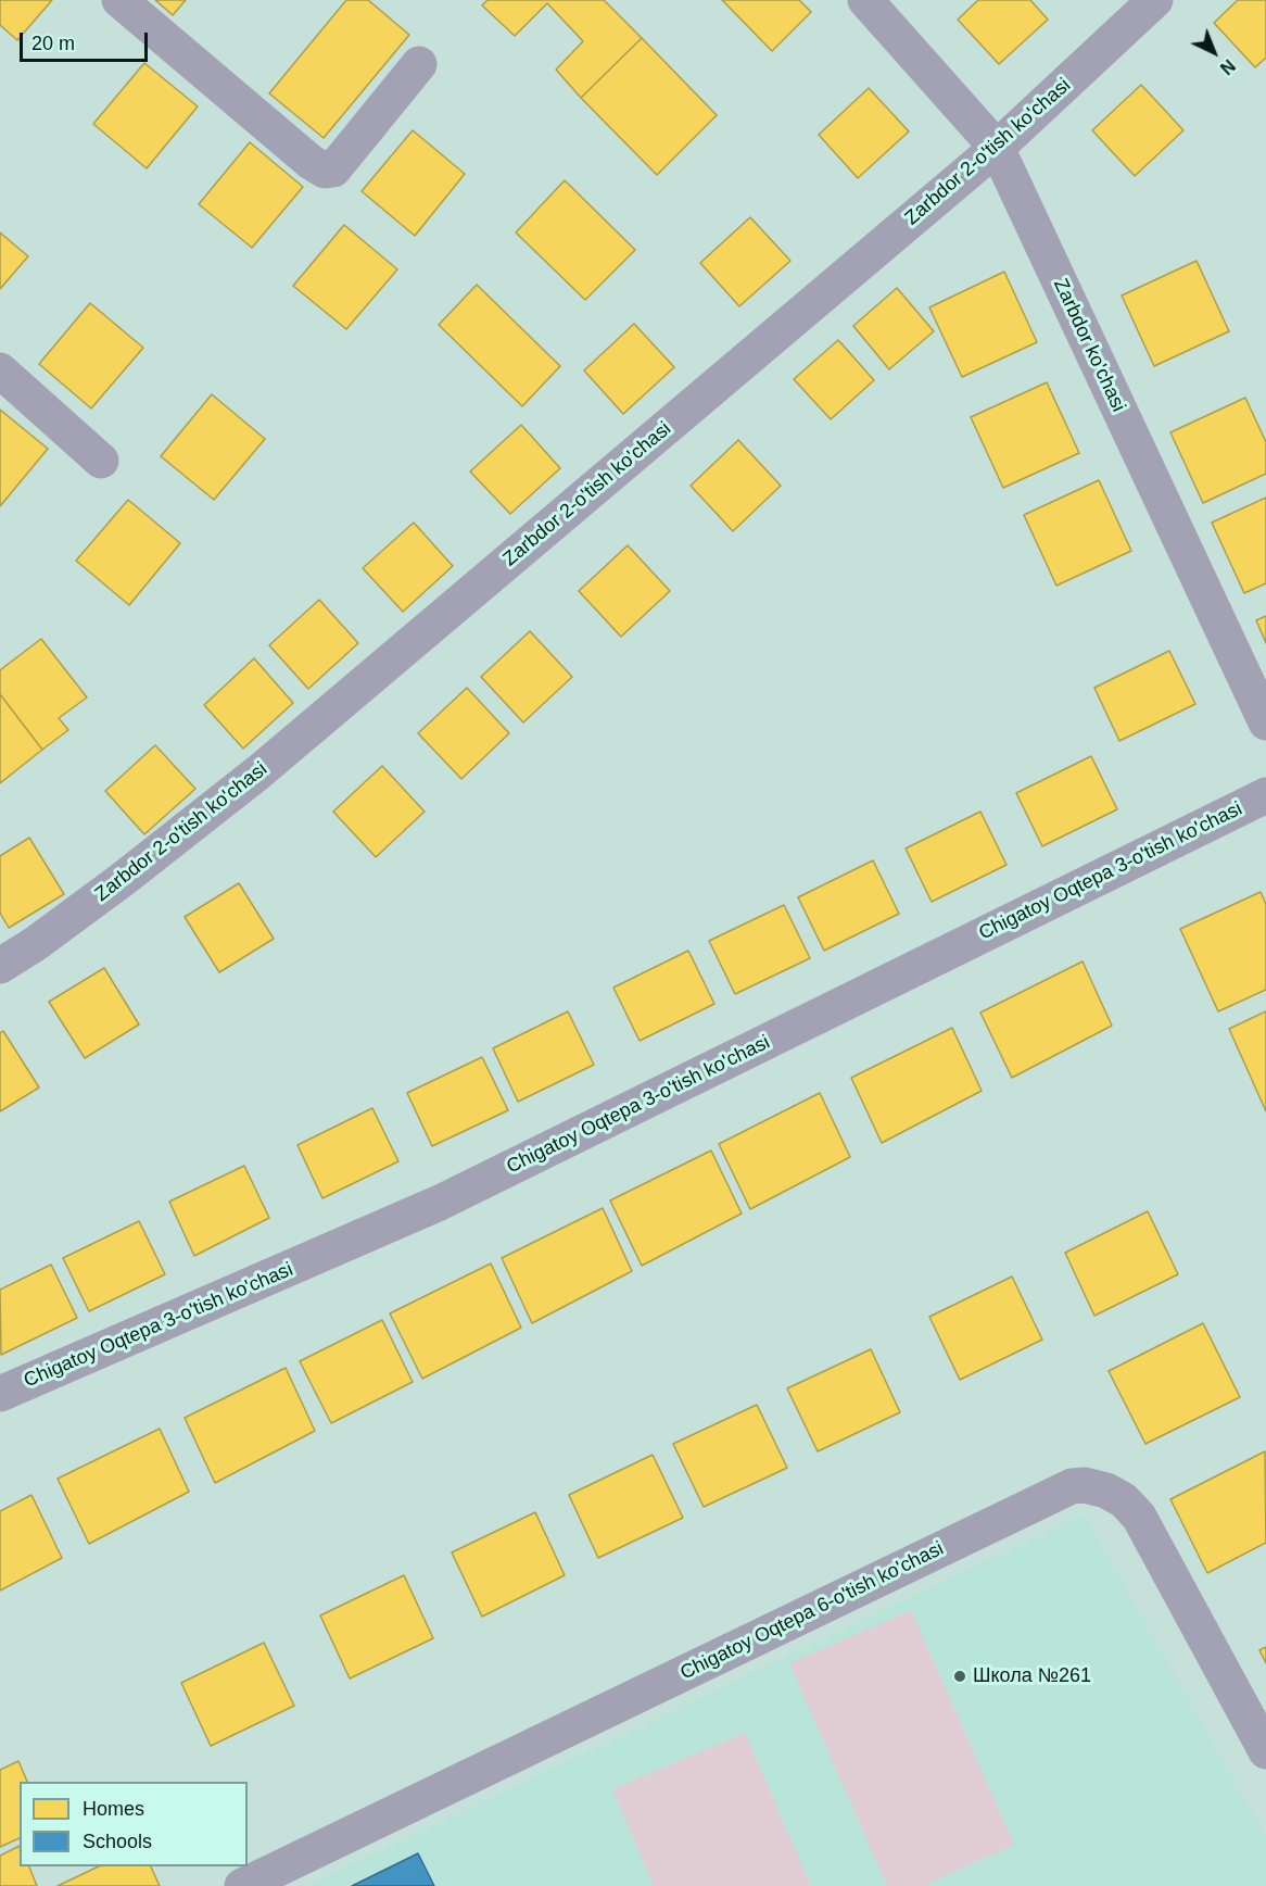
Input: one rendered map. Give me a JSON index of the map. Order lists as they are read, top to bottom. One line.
{"streets":{"street":["Zarbdor 2-o'tish ko'chasi","Zarbdor ko'chasi","Chigatoy Oqtepa 3-o'tish ko'chasi","Chigatoy Oqtepa 6-o'tish ko'chasi"]},"crossings":[["Zarbdor 2-o'tish ko'chasi","Zarbdor ko'chasi"]],"places":["Школа №261"],"legend":["Homes","Schools"],"scale_bar":"20 m","north":"bottom right"}
